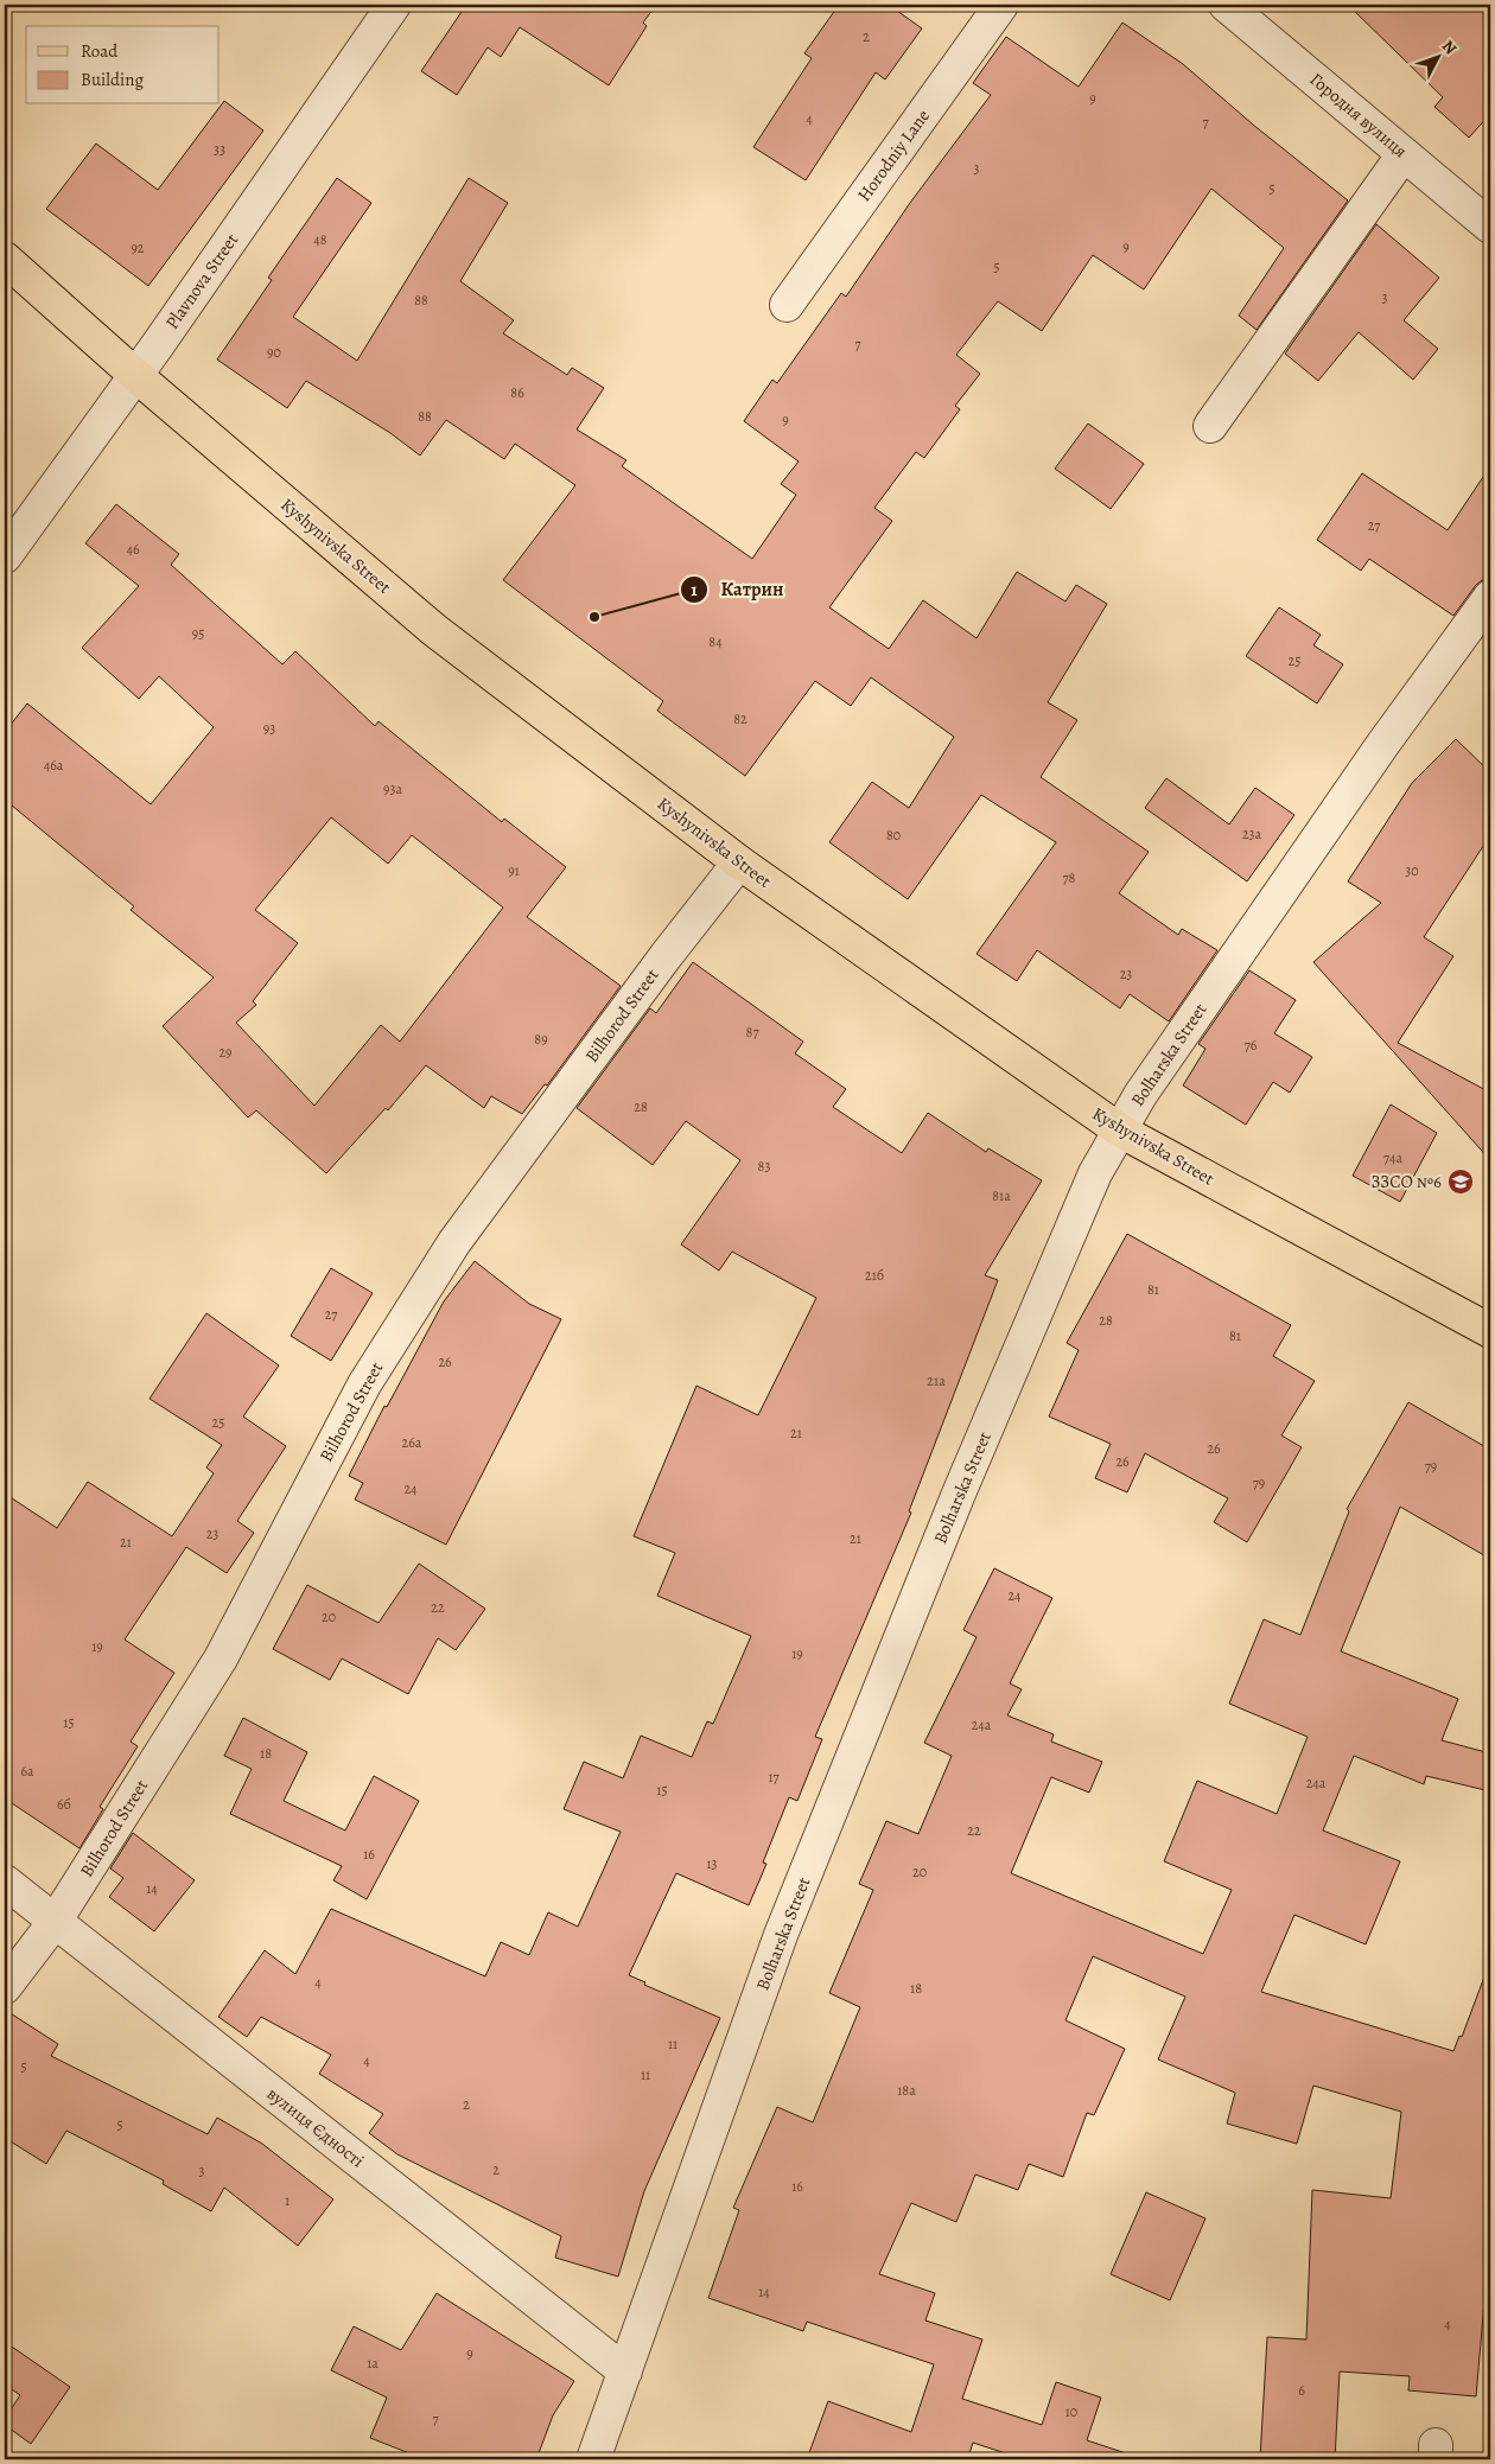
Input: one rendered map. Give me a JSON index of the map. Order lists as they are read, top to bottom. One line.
{"streets":{"main road":["Kyshynivska Street"],"street":["Городня вулиця","Horodniy Lane","Plavnova Street","Bilhorod Street","Bolharska Street","вулиця Єдності"]},"crossings":[["Plavnova Street","Kyshynivska Street"],["Kyshynivska Street","Bilhorod Street"],["Kyshynivska Street","Bolharska Street"],["Bilhorod Street","вулиця Єдності"],["Bolharska Street","вулиця Єдності"]],"places":{"other":["Катрин"],"school or university":["ЗЗСО №6"]},"house_numbers":["2","9","4","7","33","3","5","48","9","92","5","3","88","7","90","86","88","9","27","46","95","84","25","82","93","46а","93а","23а","80","91","30","78","23","87","89","76","29","28","74а","83","81а","21б","81","27","28","81","26","21а","25","21","26а","26","26","79","79","24","23","21","21","24","22","20","19","19","15","24а","18","6а","17","24а","15","6б","22","16","13","20","14","4","18","11","4","5","11","18а","2","5","2","3","16","1","14","4","9","1а","6","10","7"],"legend":["Road","Building"],"north":"top right"}
